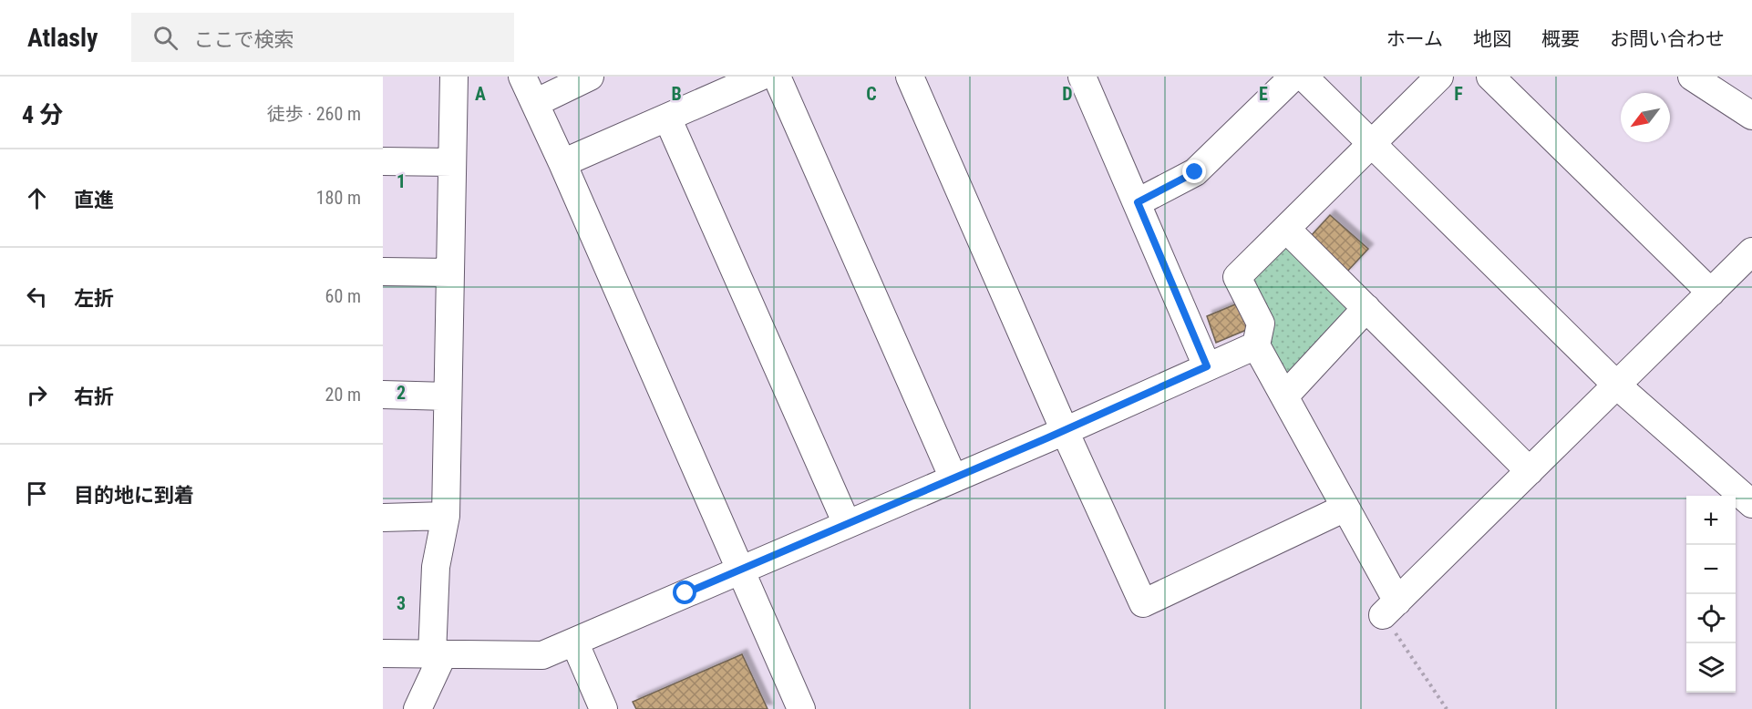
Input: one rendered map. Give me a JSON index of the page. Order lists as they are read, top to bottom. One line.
{"north":"bottom left","page":{"header":"Atlasly","search":"ここで検索","nav":["ホーム","地図","概要","お問い合わせ"],"heading":["4 分","徒歩 · 260 m"],"list":[["直進","180 m"],["左折","60 m"],["右折","20 m"],"目的地に到着"],"map_buttons":["+","−"]},"grid":{"columns":["A","B","C","D","E","F"],"rows":["1","2","3"]}}
